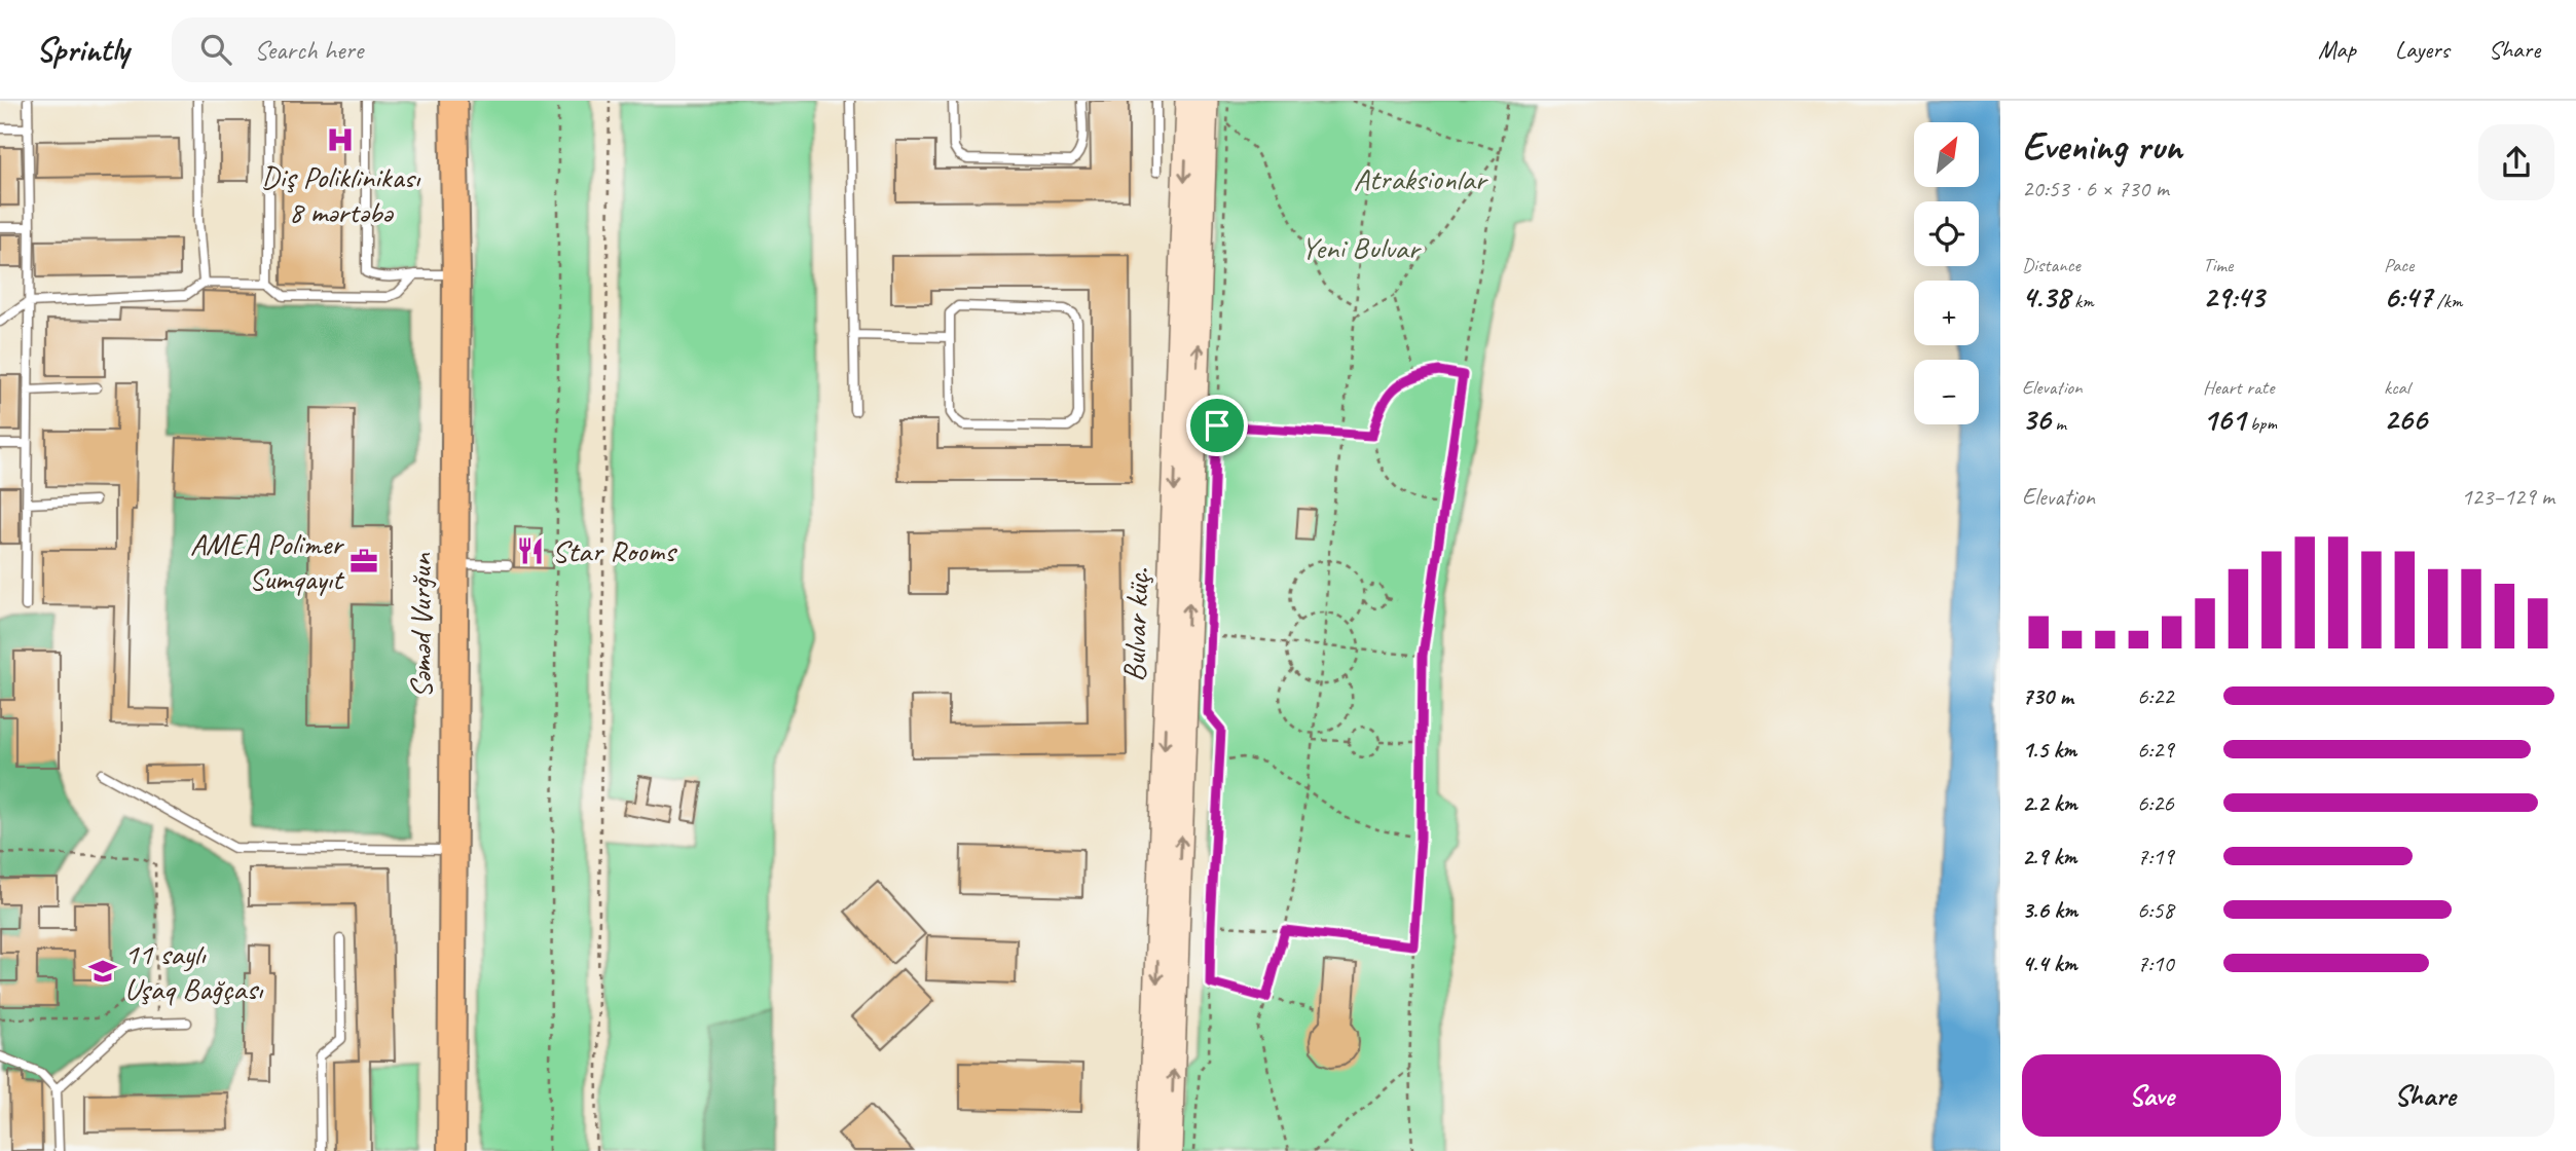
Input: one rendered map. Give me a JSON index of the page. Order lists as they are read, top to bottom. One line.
{"streets":{"main road":["Səməd Vurğun"],"street":["Bulvar küç."]},"parks":["Atraksionlar","Yeni Bulvar"],"places":{"hospital":["Diş Poliklinikası 8 mərtəbə"],"restaurant":["Star Rooms"],"office":["AMEA Polimer Sumqayıt"],"school or university":["11 saylı Uşaq Bağçası"]},"north":"top right","page":{"header":"Sprintly","search":"Search here","nav":["Map","Layers","Share"],"heading":["Evening run","20:53 · 6 × 730 m"],"map_buttons":["+","−"],"stats":[["Distance","4.38 km"],["Time","29:43"],["Pace","6:47 /km"],["Elevation","36 m"],["Heart rate","161 bpm"],["kcal","266"]],"chart":["Elevation","123–129 m"],"list":[{"name":"730 m","note":"6:22"},{"name":"1.5 km","note":"6:29"},{"name":"2.2 km","note":"6:26"},{"name":"2.9 km","note":"7:19"},{"name":"3.6 km","note":"6:58"},{"name":"4.4 km","note":"7:10"}],"buttons":["Save","Share"]}}
